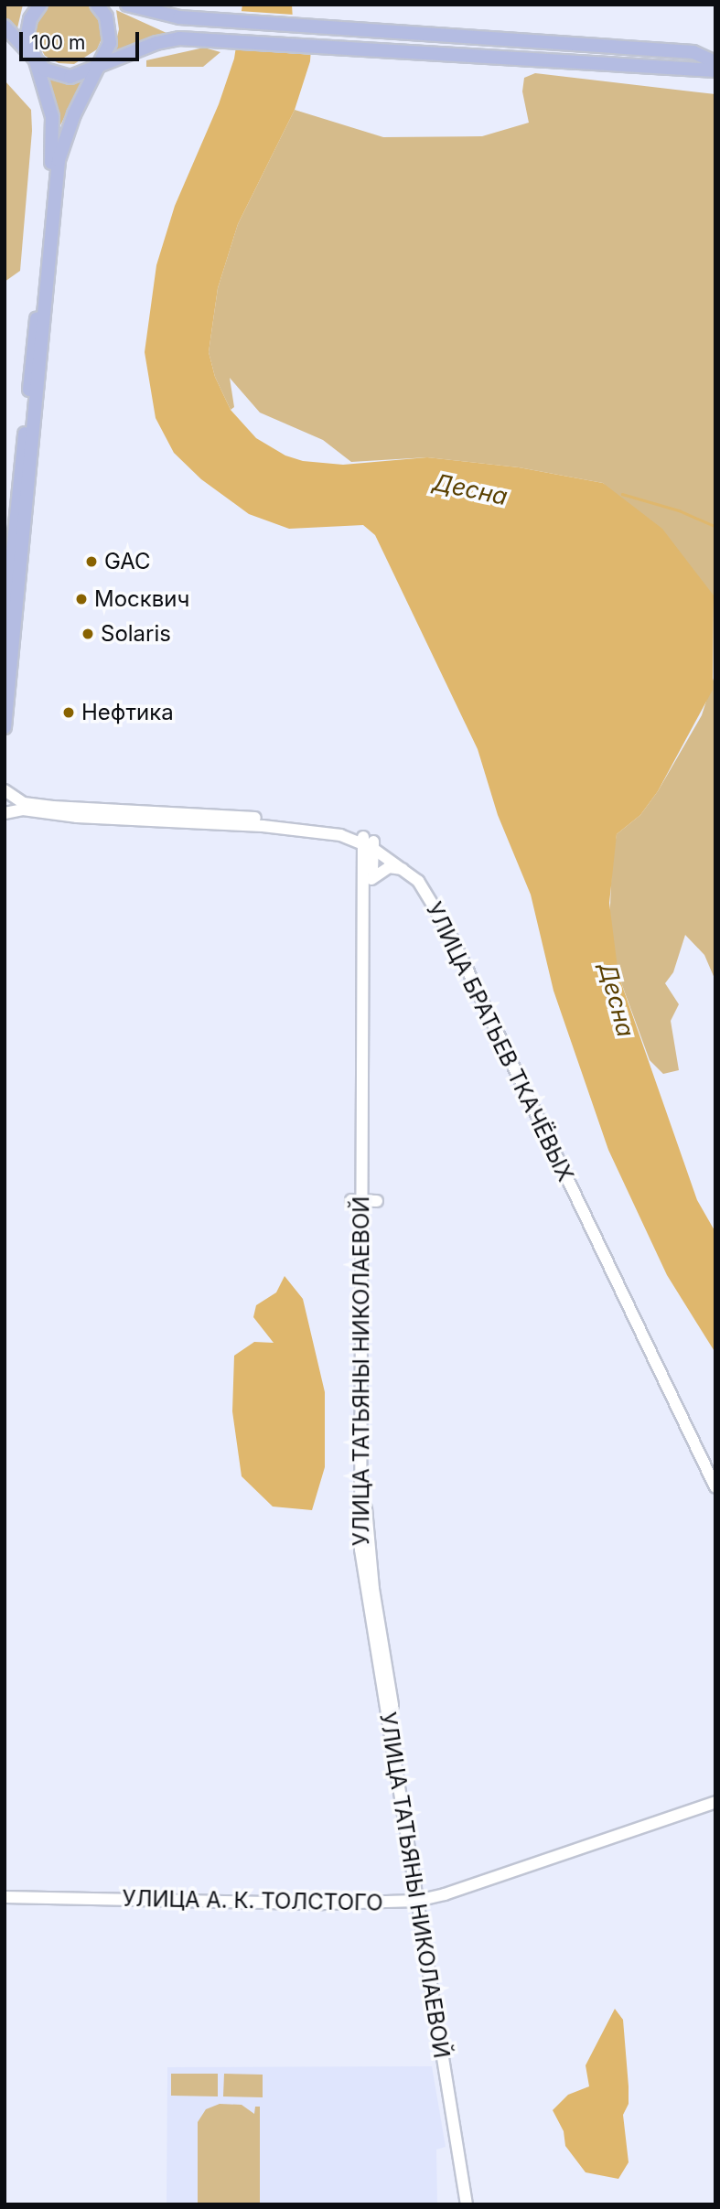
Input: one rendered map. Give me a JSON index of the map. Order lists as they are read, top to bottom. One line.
{"streets":{"street":["УЛИЦА БРАТЬЕВ ТКАЧЁВЫХ","УЛИЦА ТАТЬЯНЫ НИКОЛАЕВОЙ","УЛИЦА А. К. ТОЛСТОГО"]},"crossings":[["УЛИЦА БРАТЬЕВ ТКАЧЁВЫХ","УЛИЦА ТАТЬЯНЫ НИКОЛАЕВОЙ"],["УЛИЦА ТАТЬЯНЫ НИКОЛАЕВОЙ","УЛИЦА А. К. ТОЛСТОГО"]],"water":["Десна"],"places":["GAC","Москвич","Solaris","Нефтика"],"scale_bar":"100 m"}
